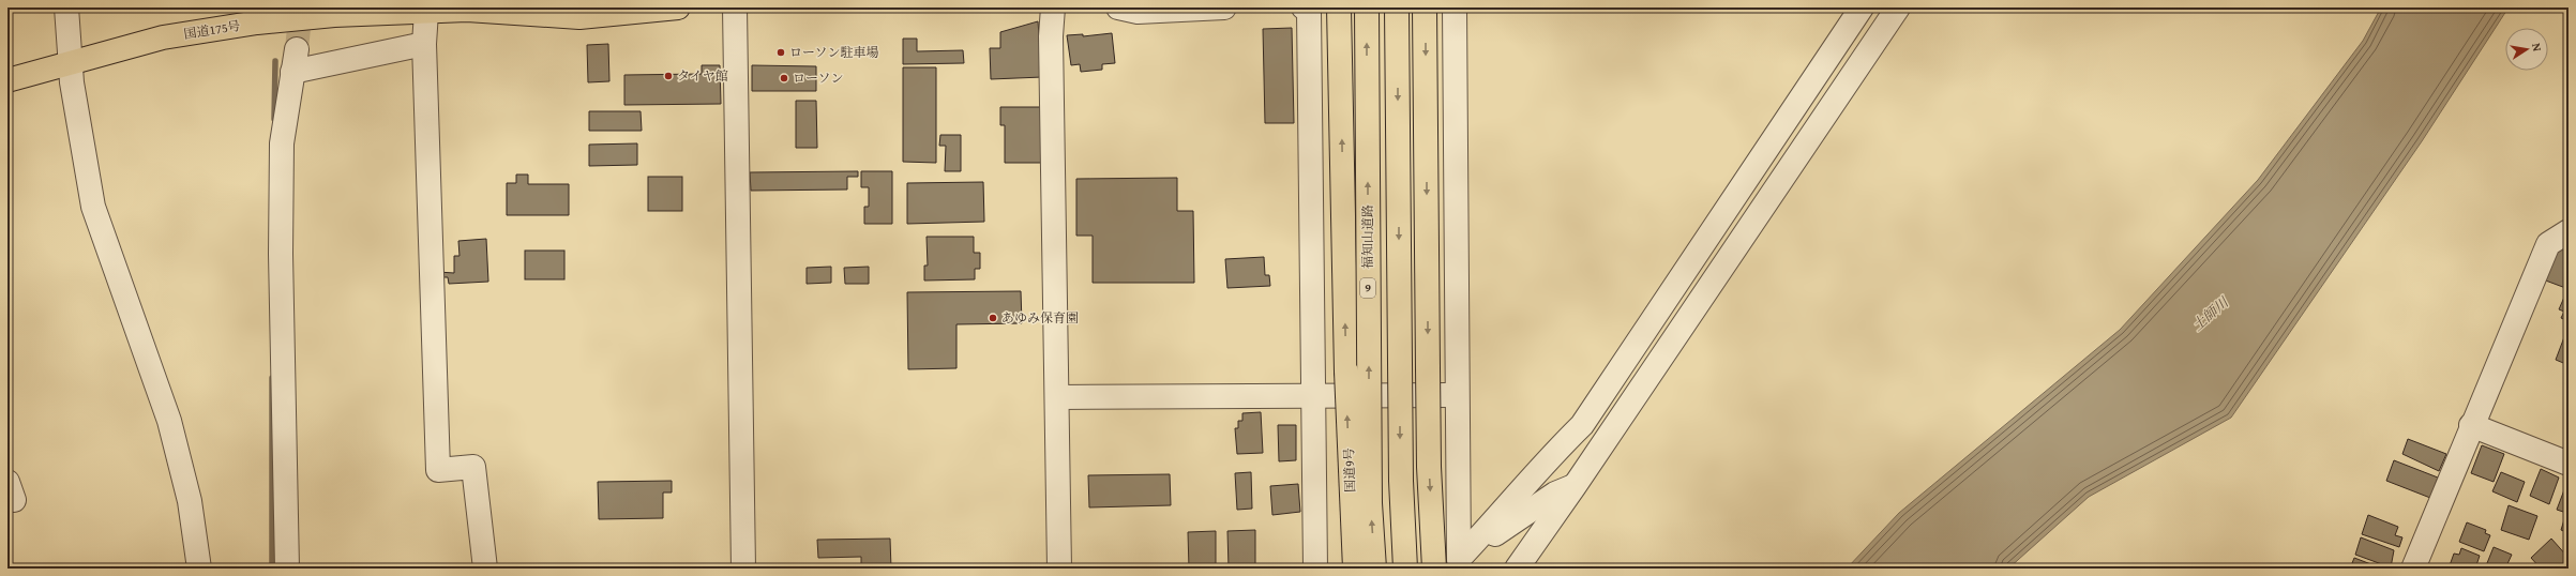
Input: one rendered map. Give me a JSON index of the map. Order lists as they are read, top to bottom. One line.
{"streets":{"highway":["国道175号","福知山道路","9","国道9号"]},"water":["土師川"],"places":["ローソン駐車場","タイヤ館","ローソン","あゆみ保育園"],"north":"right"}
